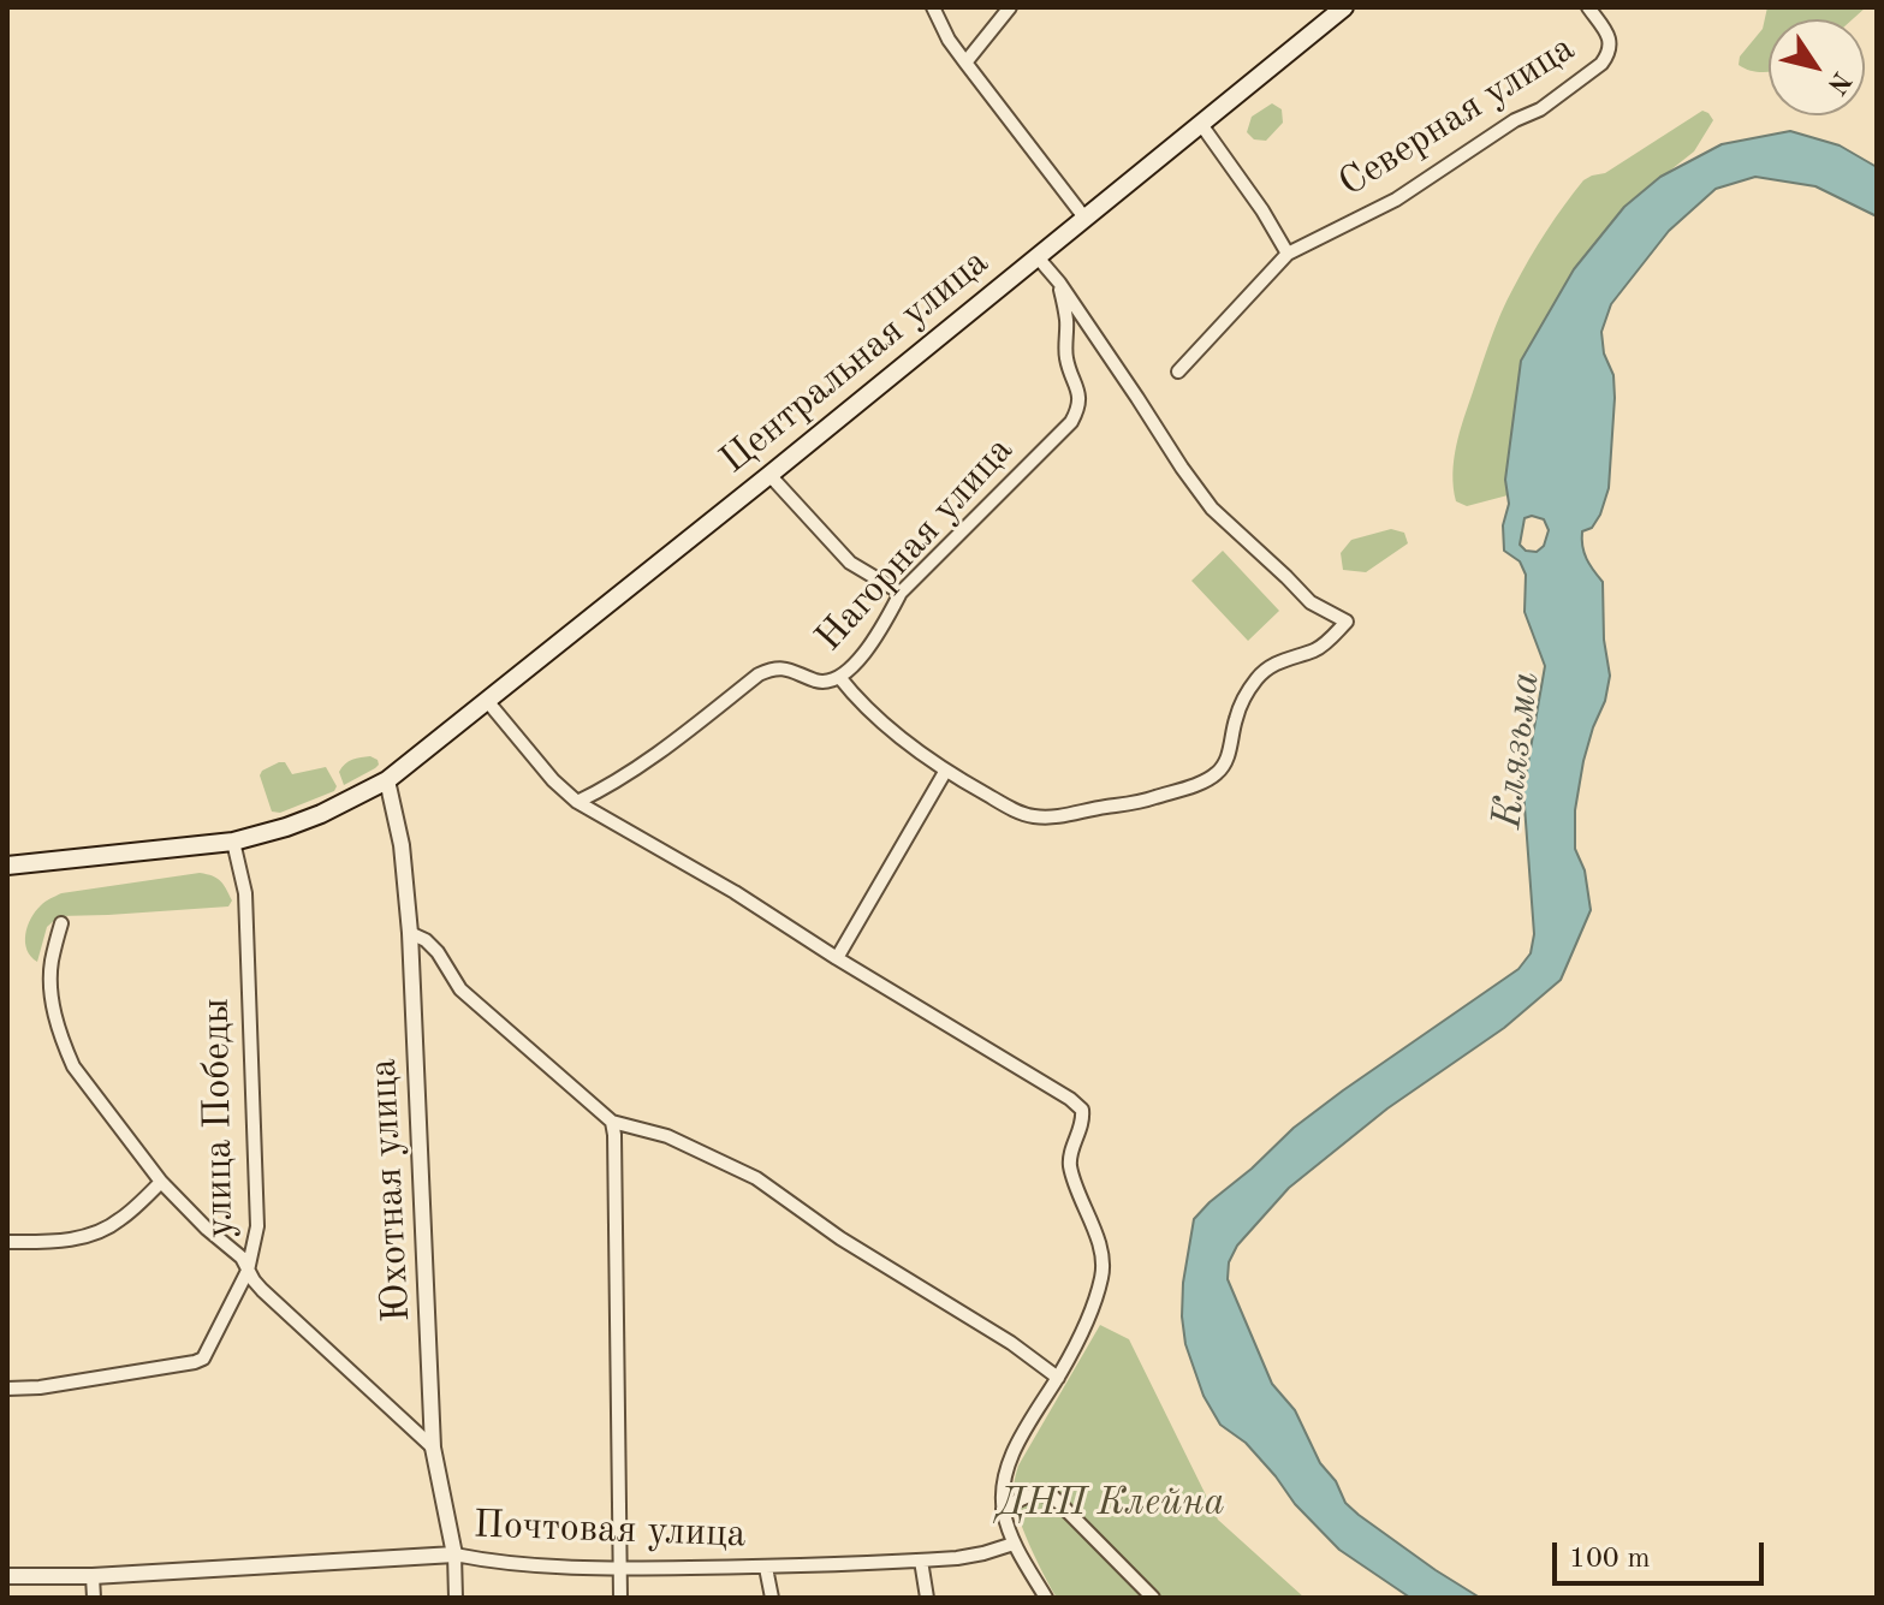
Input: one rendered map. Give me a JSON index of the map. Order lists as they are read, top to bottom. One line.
{"streets":{"main road":["Центральная улица"],"street":["Северная улица","Нагорная улица","улица Победы","Юхотная улица","Почтовая улица"]},"crossings":[["Центральная улица","улица Победы"],["Центральная улица","Юхотная улица"],["Юхотная улица","Почтовая улица"]],"water":["Клязьма"],"parks":["ДНП Клейна"],"scale_bar":"100 m","north":"bottom right"}
